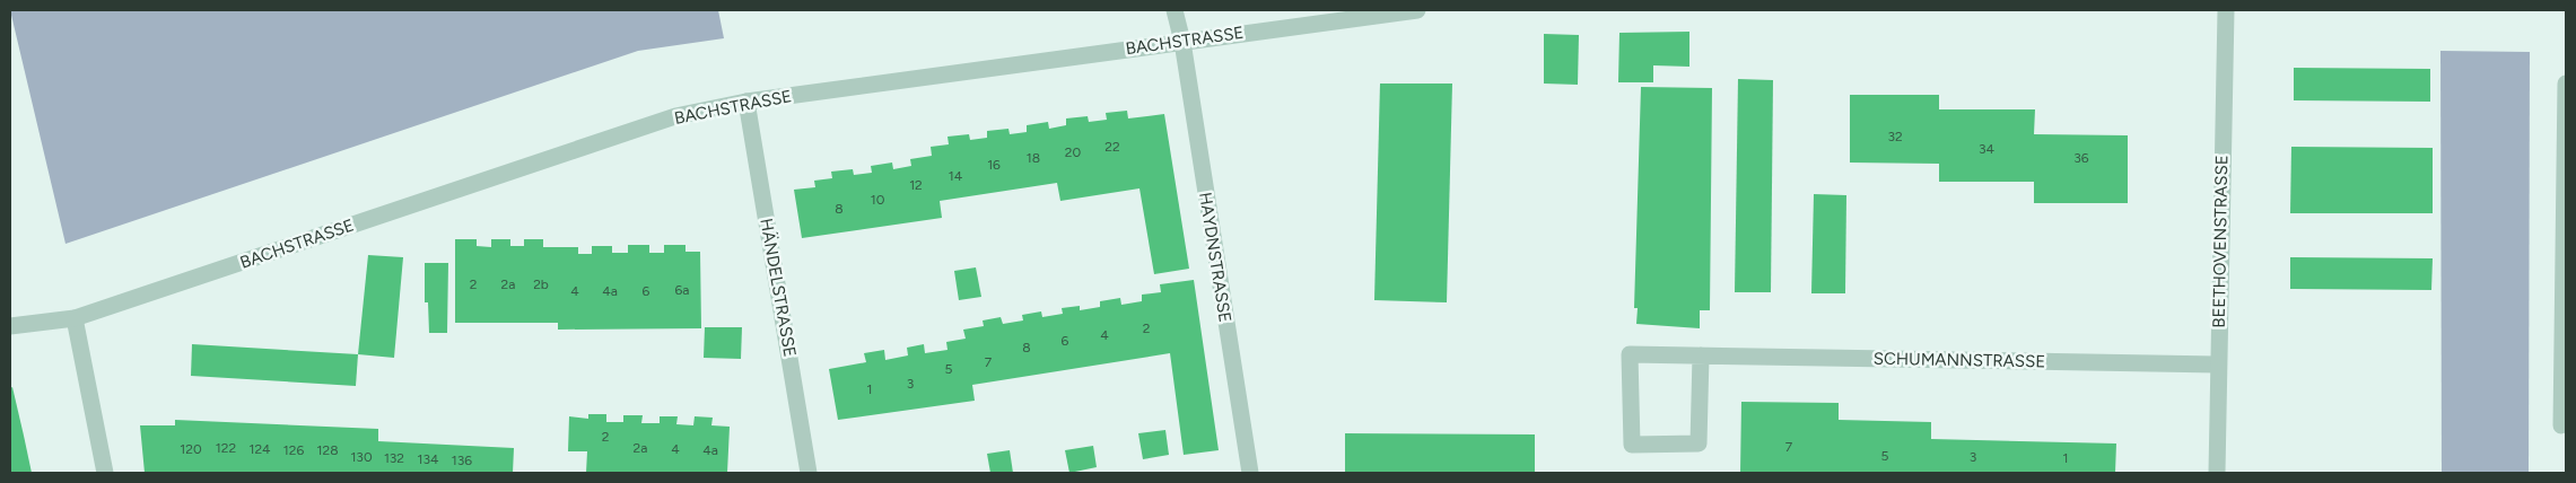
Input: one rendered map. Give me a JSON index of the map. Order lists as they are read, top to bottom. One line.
{"streets":{"street":["BACHSTRASSE","BEETHOVENSTRASSE","HAYDNSTRASSE","HÄNDELSTRASSE","SCHUMANNSTRASSE"]},"crossings":[["BACHSTRASSE","HAYDNSTRASSE"],["BACHSTRASSE","HÄNDELSTRASSE"],["BEETHOVENSTRASSE","SCHUMANNSTRASSE"]],"house_numbers":["32","22","34","20","18","36","16","14","12","10","8","2","2a","2b","6a","4","4a","6","2","4","6","8","7","5","3","1","2","7","122","2a","120","124","4","126","128","4a","5","130","3","132","1","134","136"]}
